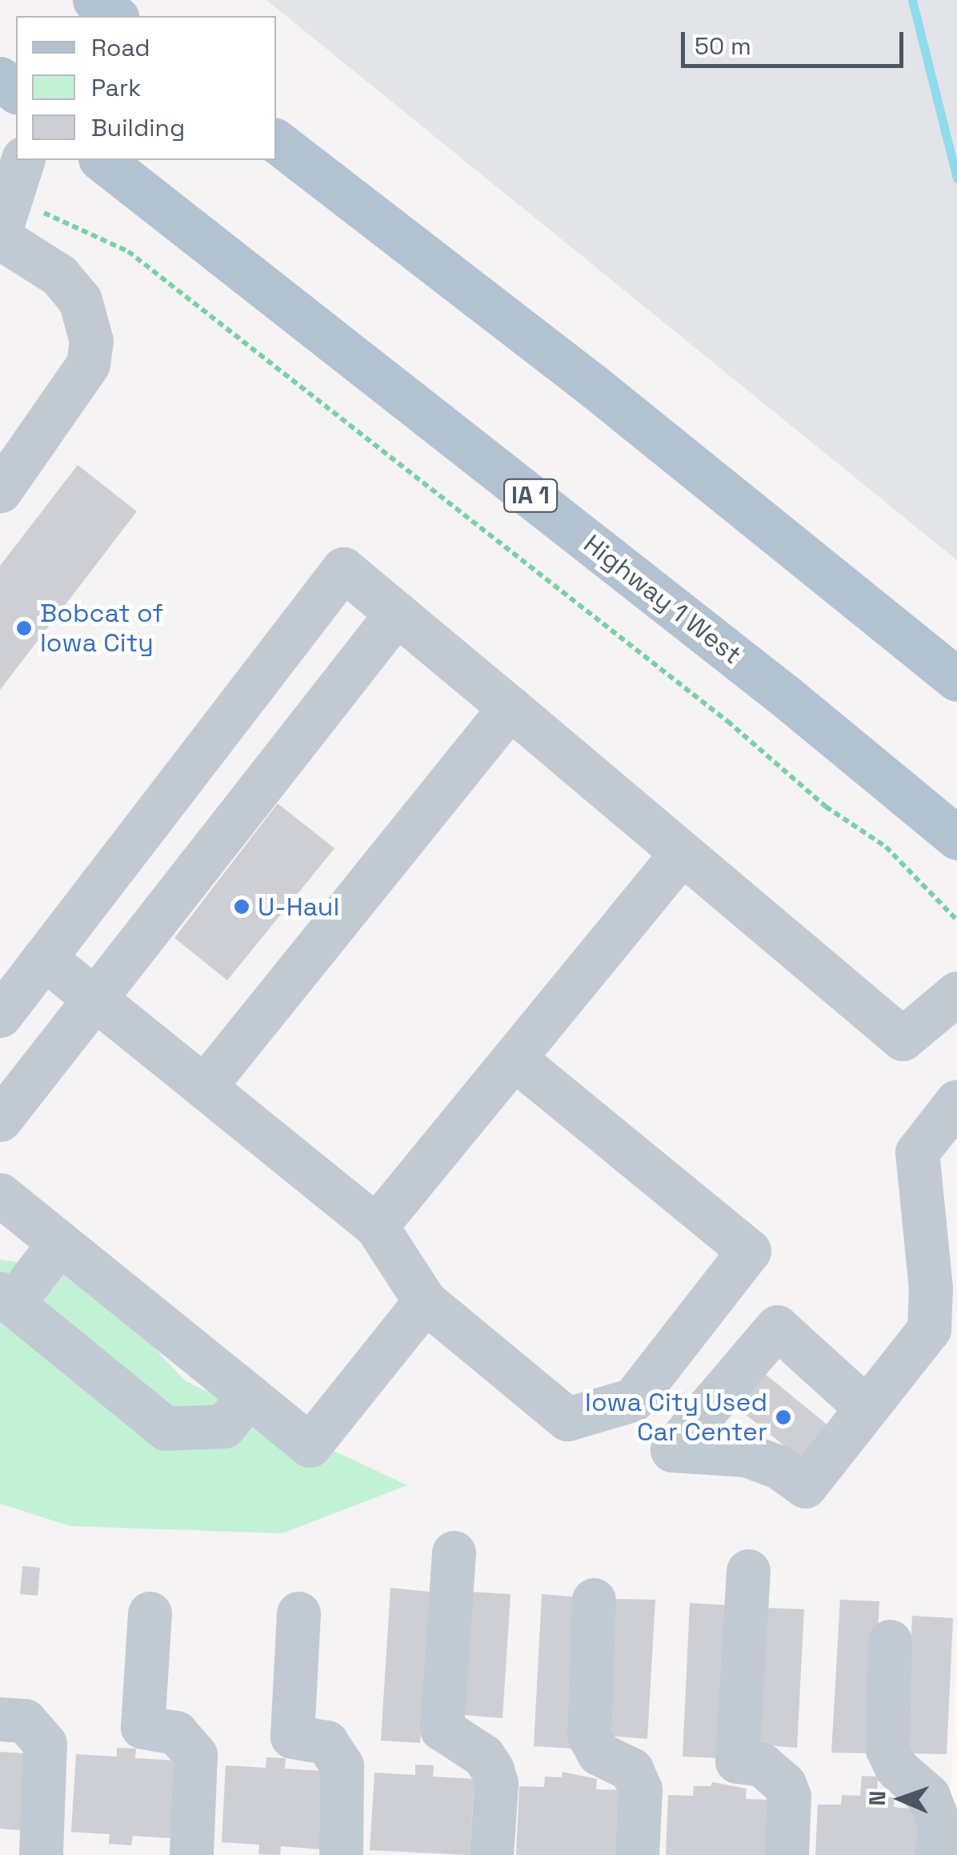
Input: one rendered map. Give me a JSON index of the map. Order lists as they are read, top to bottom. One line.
{"streets":{"main road":["IA 1","Highway 1 West"]},"places":["Bobcat of Iowa City","U-Haul","Iowa City Used Car Center"],"legend":["Road","Park","Building"],"scale_bar":"50 m","north":"left"}
